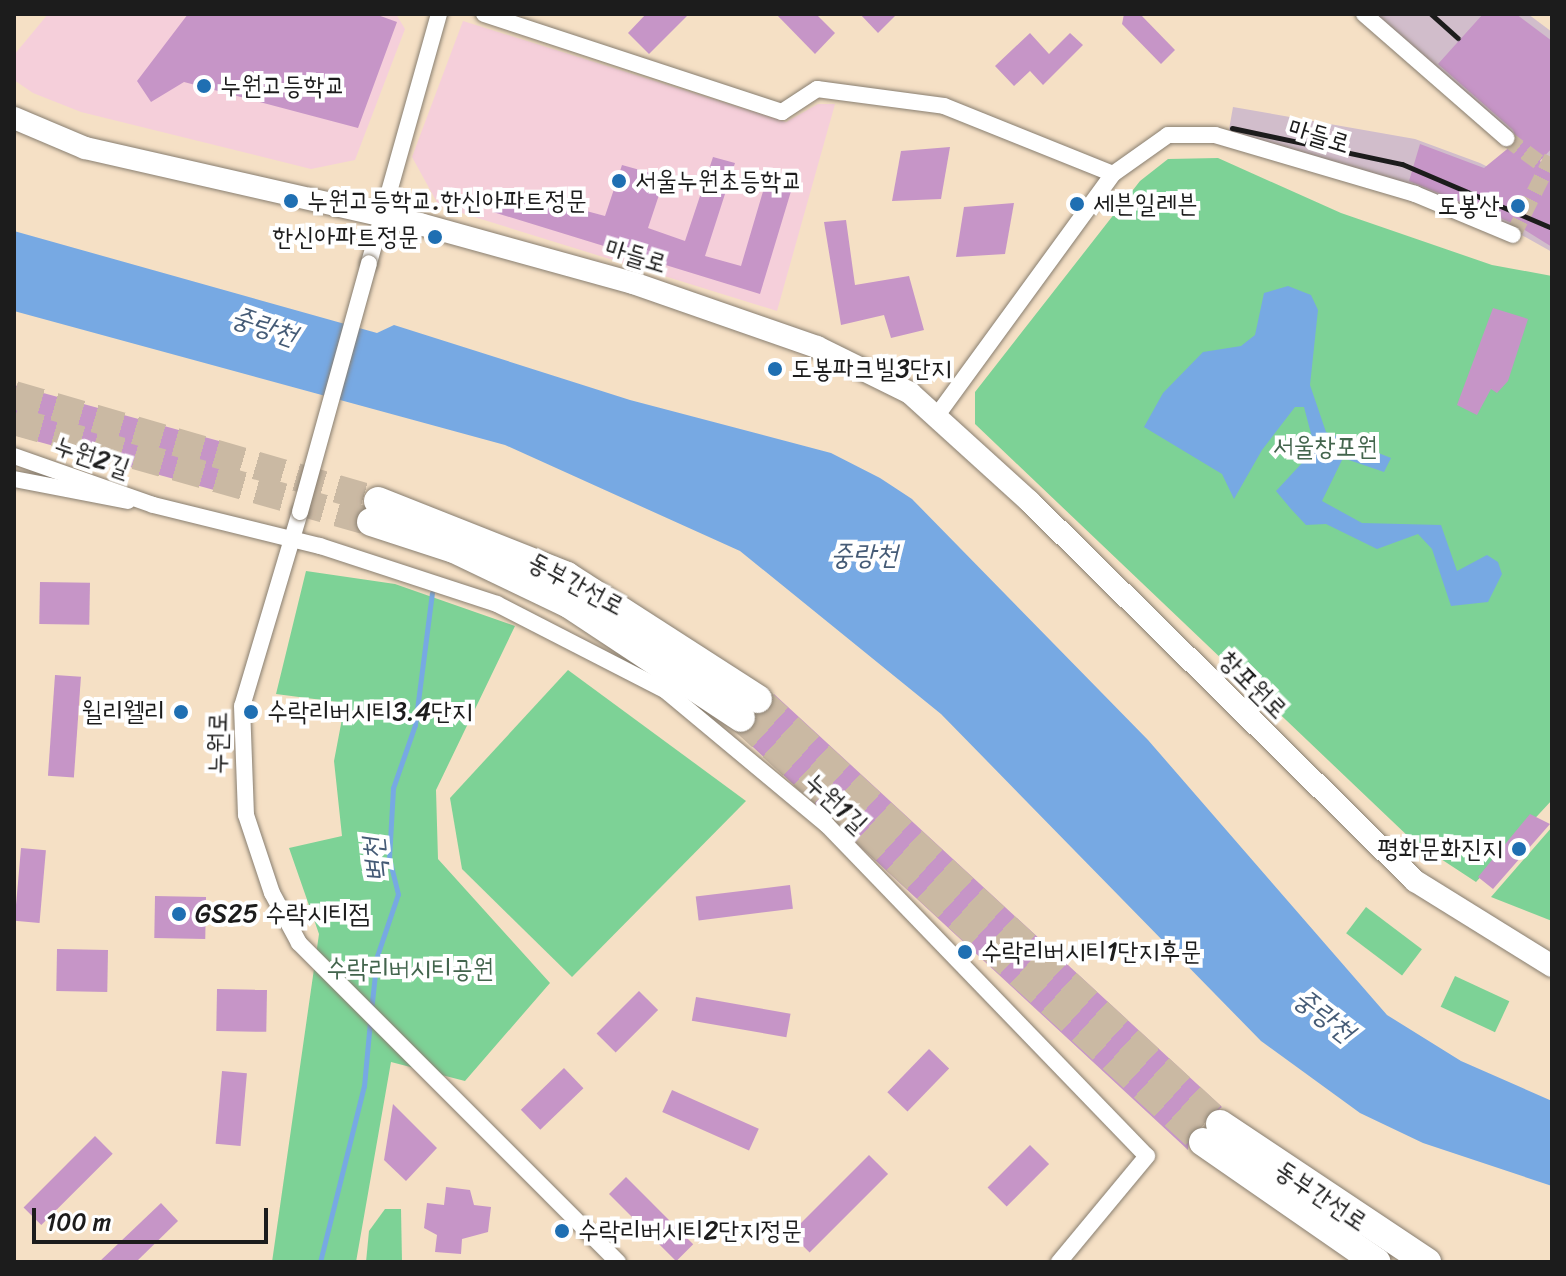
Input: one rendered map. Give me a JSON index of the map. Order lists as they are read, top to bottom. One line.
{"streets":{"highway":["동부간선로"],"street":["마들로","누원2길","창포원로","누원로","누원1길"]},"crossings":[["마들로","창포원로"],["마들로","누원로"],["누원2길","누원로"],["누원2길","누원1길"],["누원로","누원1길"]],"water":["중랑천","벽천"],"parks":["서울창포원","수락리버시티공원"],"places":["누원고등학교","서울누원초등학교","누원고등학교.한신아파트정문","세븐일레븐","도봉산","한신아파트정문","도봉파크빌3단지","윌리웰리","수락리버시티3.4단지","평화문화진지","GS25 수락시티점","수락리버시티1단지후문","수락리버시티2단지정문"],"scale_bar":"100 m"}
